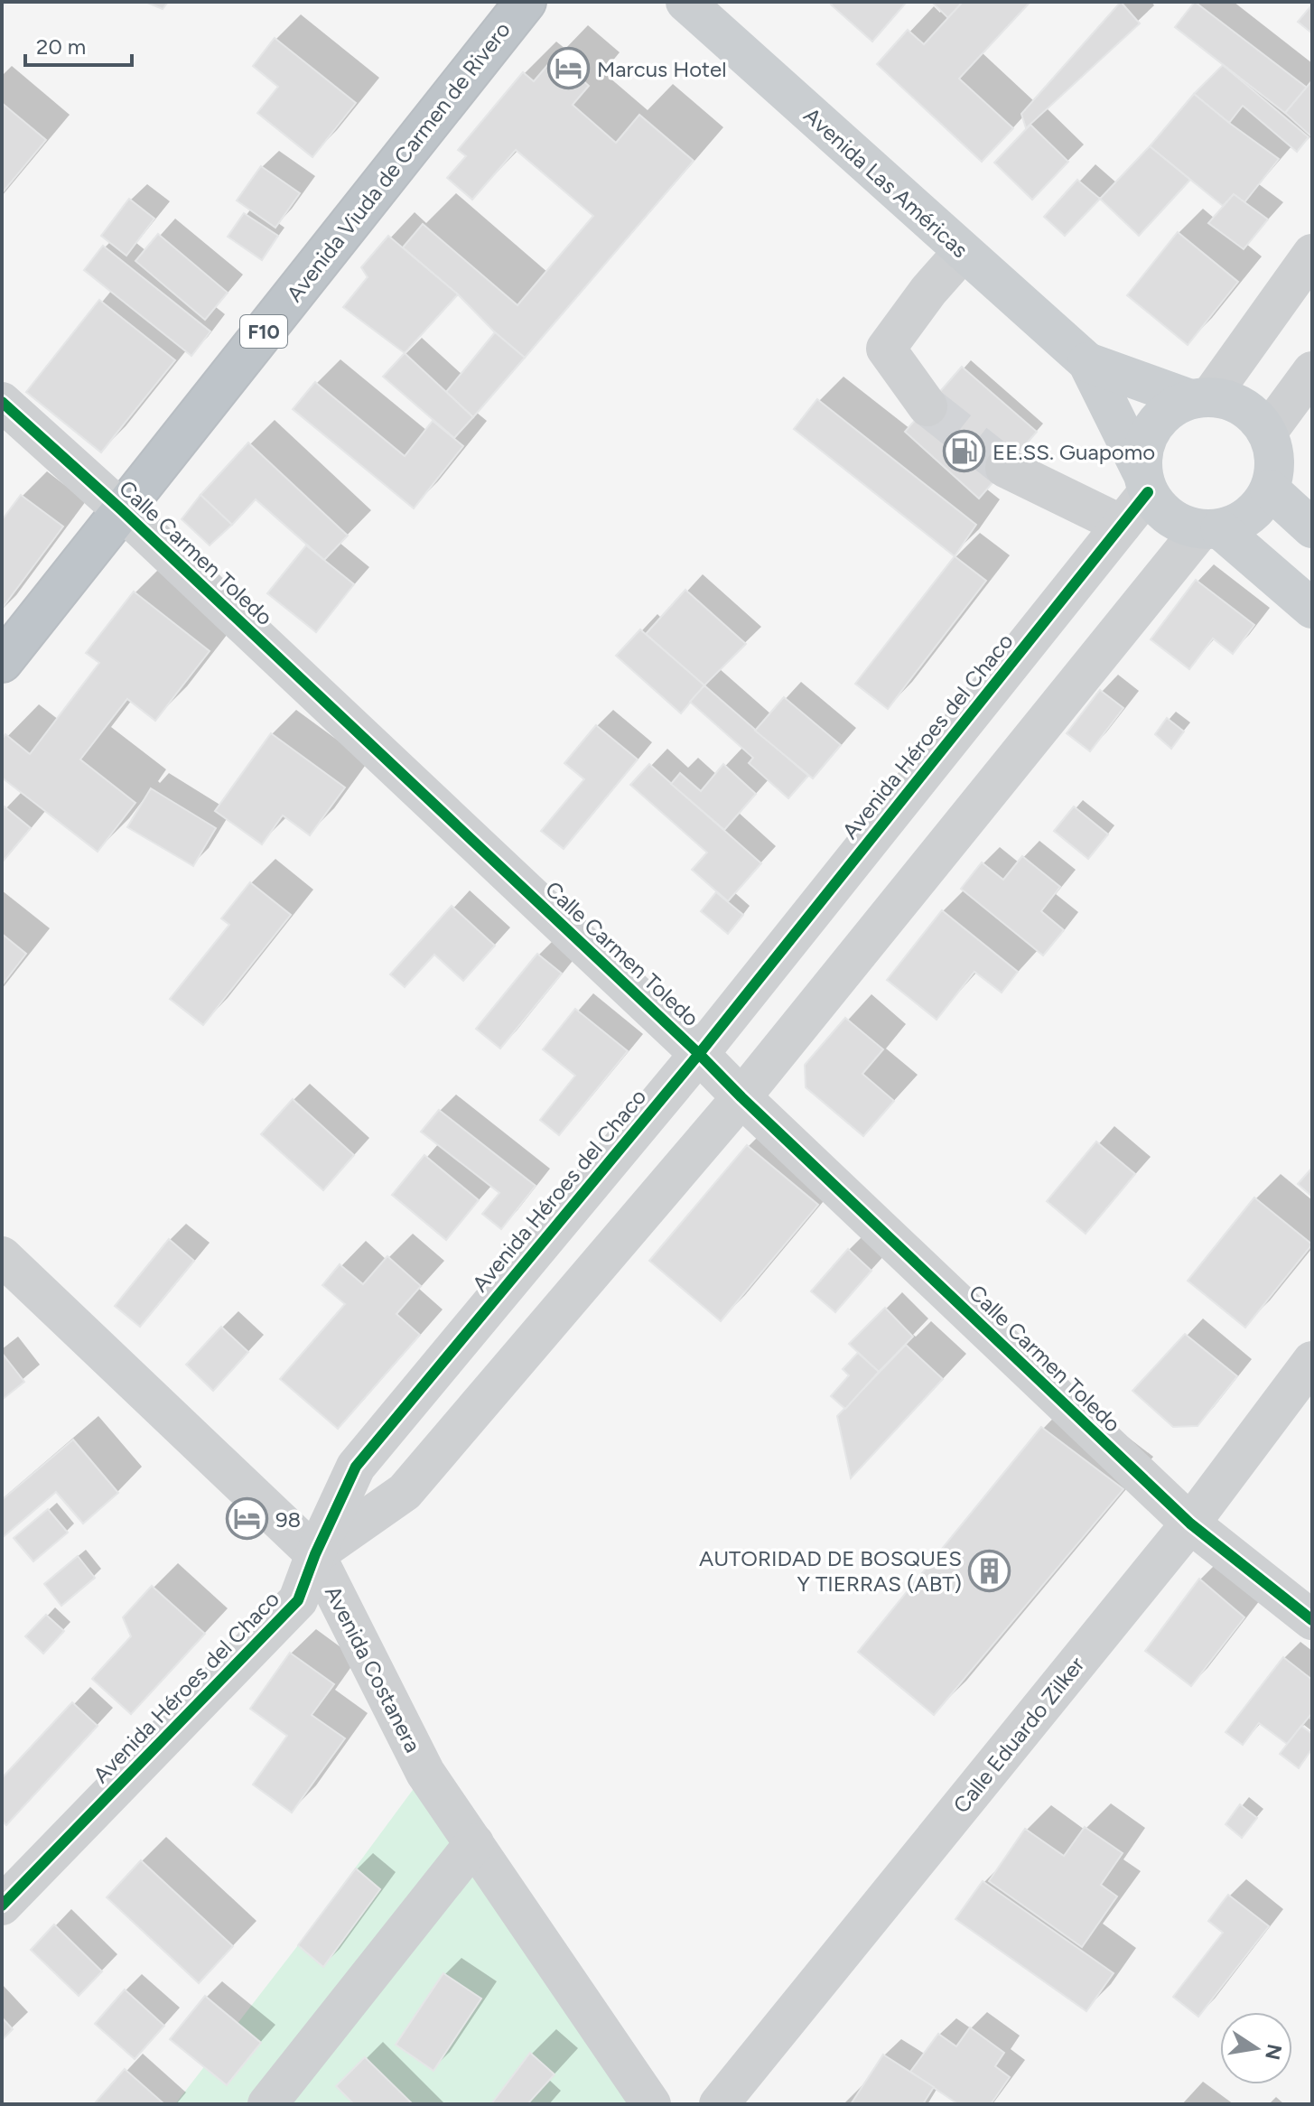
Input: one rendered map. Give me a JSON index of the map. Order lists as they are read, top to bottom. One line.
{"streets":{"highway":["Avenida Viuda de Carmen de Rivero","F10"],"main road":["Avenida Las Américas"],"street":["Calle Carmen Toledo","Avenida Héroes del Chaco","Avenida Costanera","Calle Eduardo Zilker"]},"crossings":[["Avenida Viuda de Carmen de Rivero","Calle Carmen Toledo"],["Avenida Las Américas","Avenida Héroes del Chaco"],["Calle Carmen Toledo","Avenida Héroes del Chaco"],["Calle Carmen Toledo","Calle Eduardo Zilker"],["Avenida Héroes del Chaco","Avenida Costanera"]],"places":{"hotel":["Marcus Hotel","98"],"fuel station":["EE.SS. Guapomo"],"building":["AUTORIDAD DE BOSQUES Y TIERRAS (ABT)"]},"scale_bar":"20 m","north":"right"}
